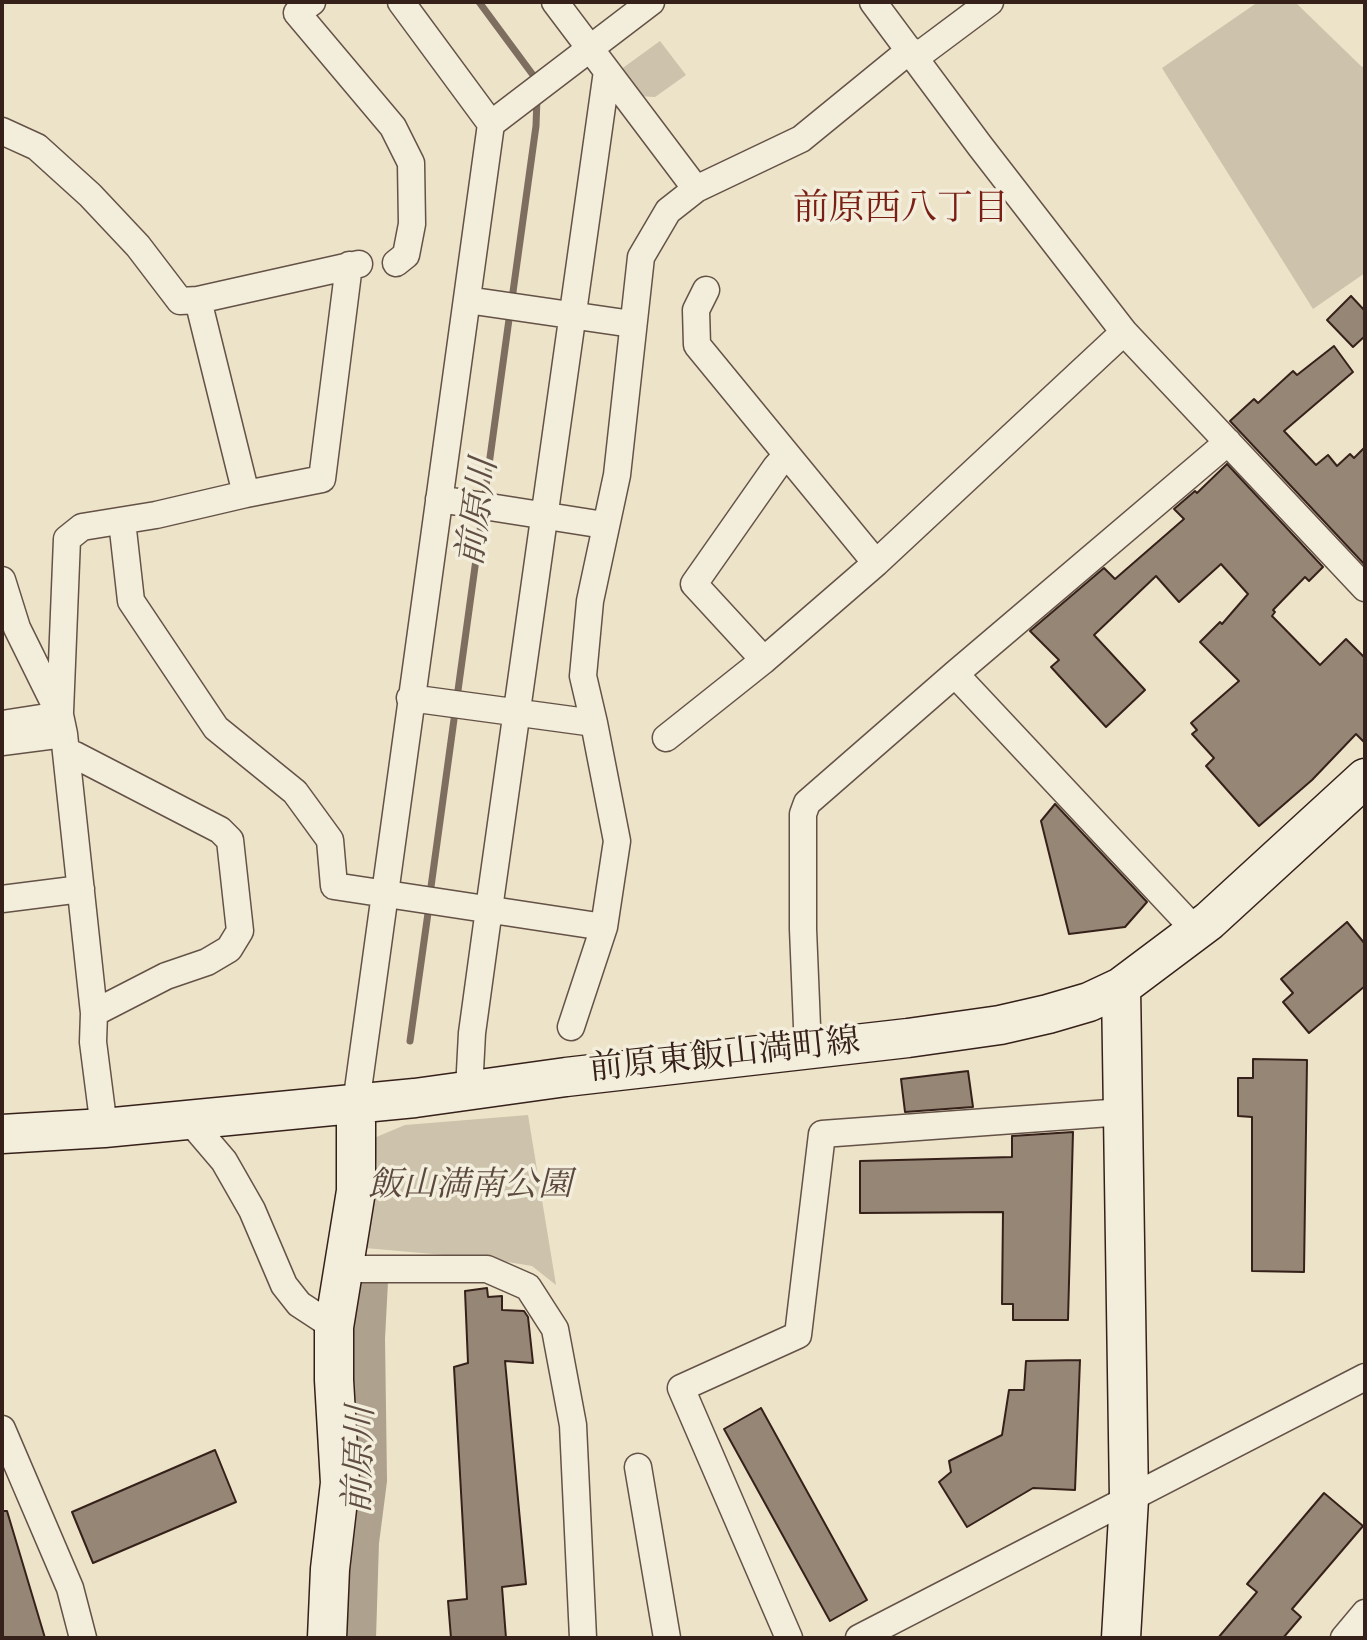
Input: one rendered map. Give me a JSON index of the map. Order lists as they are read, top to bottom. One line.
{"streets":{"street":["前原東飯山満町線"]},"districts":["前原西八丁目"],"water":["前原川"],"parks":["飯山満南公園"]}
